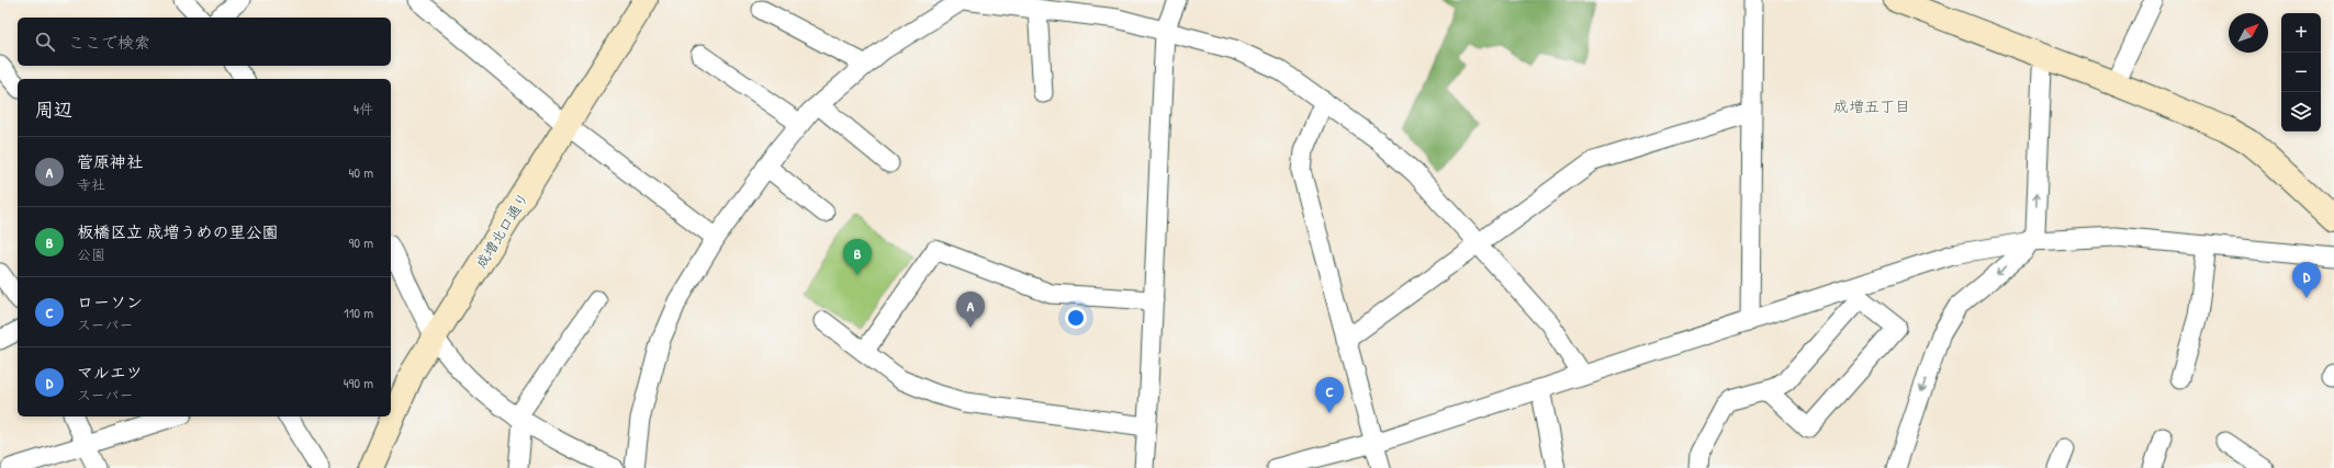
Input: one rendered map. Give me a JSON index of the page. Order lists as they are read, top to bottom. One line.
{"streets":{"street":["成増北口通り"]},"districts":["成増五丁目"],"north":"top right","page":{"map_buttons":["+","−"],"search":"ここで検索","heading":["周辺","4件"],"list":[{"mark":"A","name":"菅原神社","note":"寺社","value":"40 m"},{"mark":"B","name":"板橋区立 成増うめの里公園","note":"公園","value":"90 m"},{"mark":"C","name":"ローソン","note":"スーパー","value":"110 m"},{"mark":"D","name":"マルエツ","note":"スーパー","value":"490 m"}],"pins":["B","D","A","C"]}}
